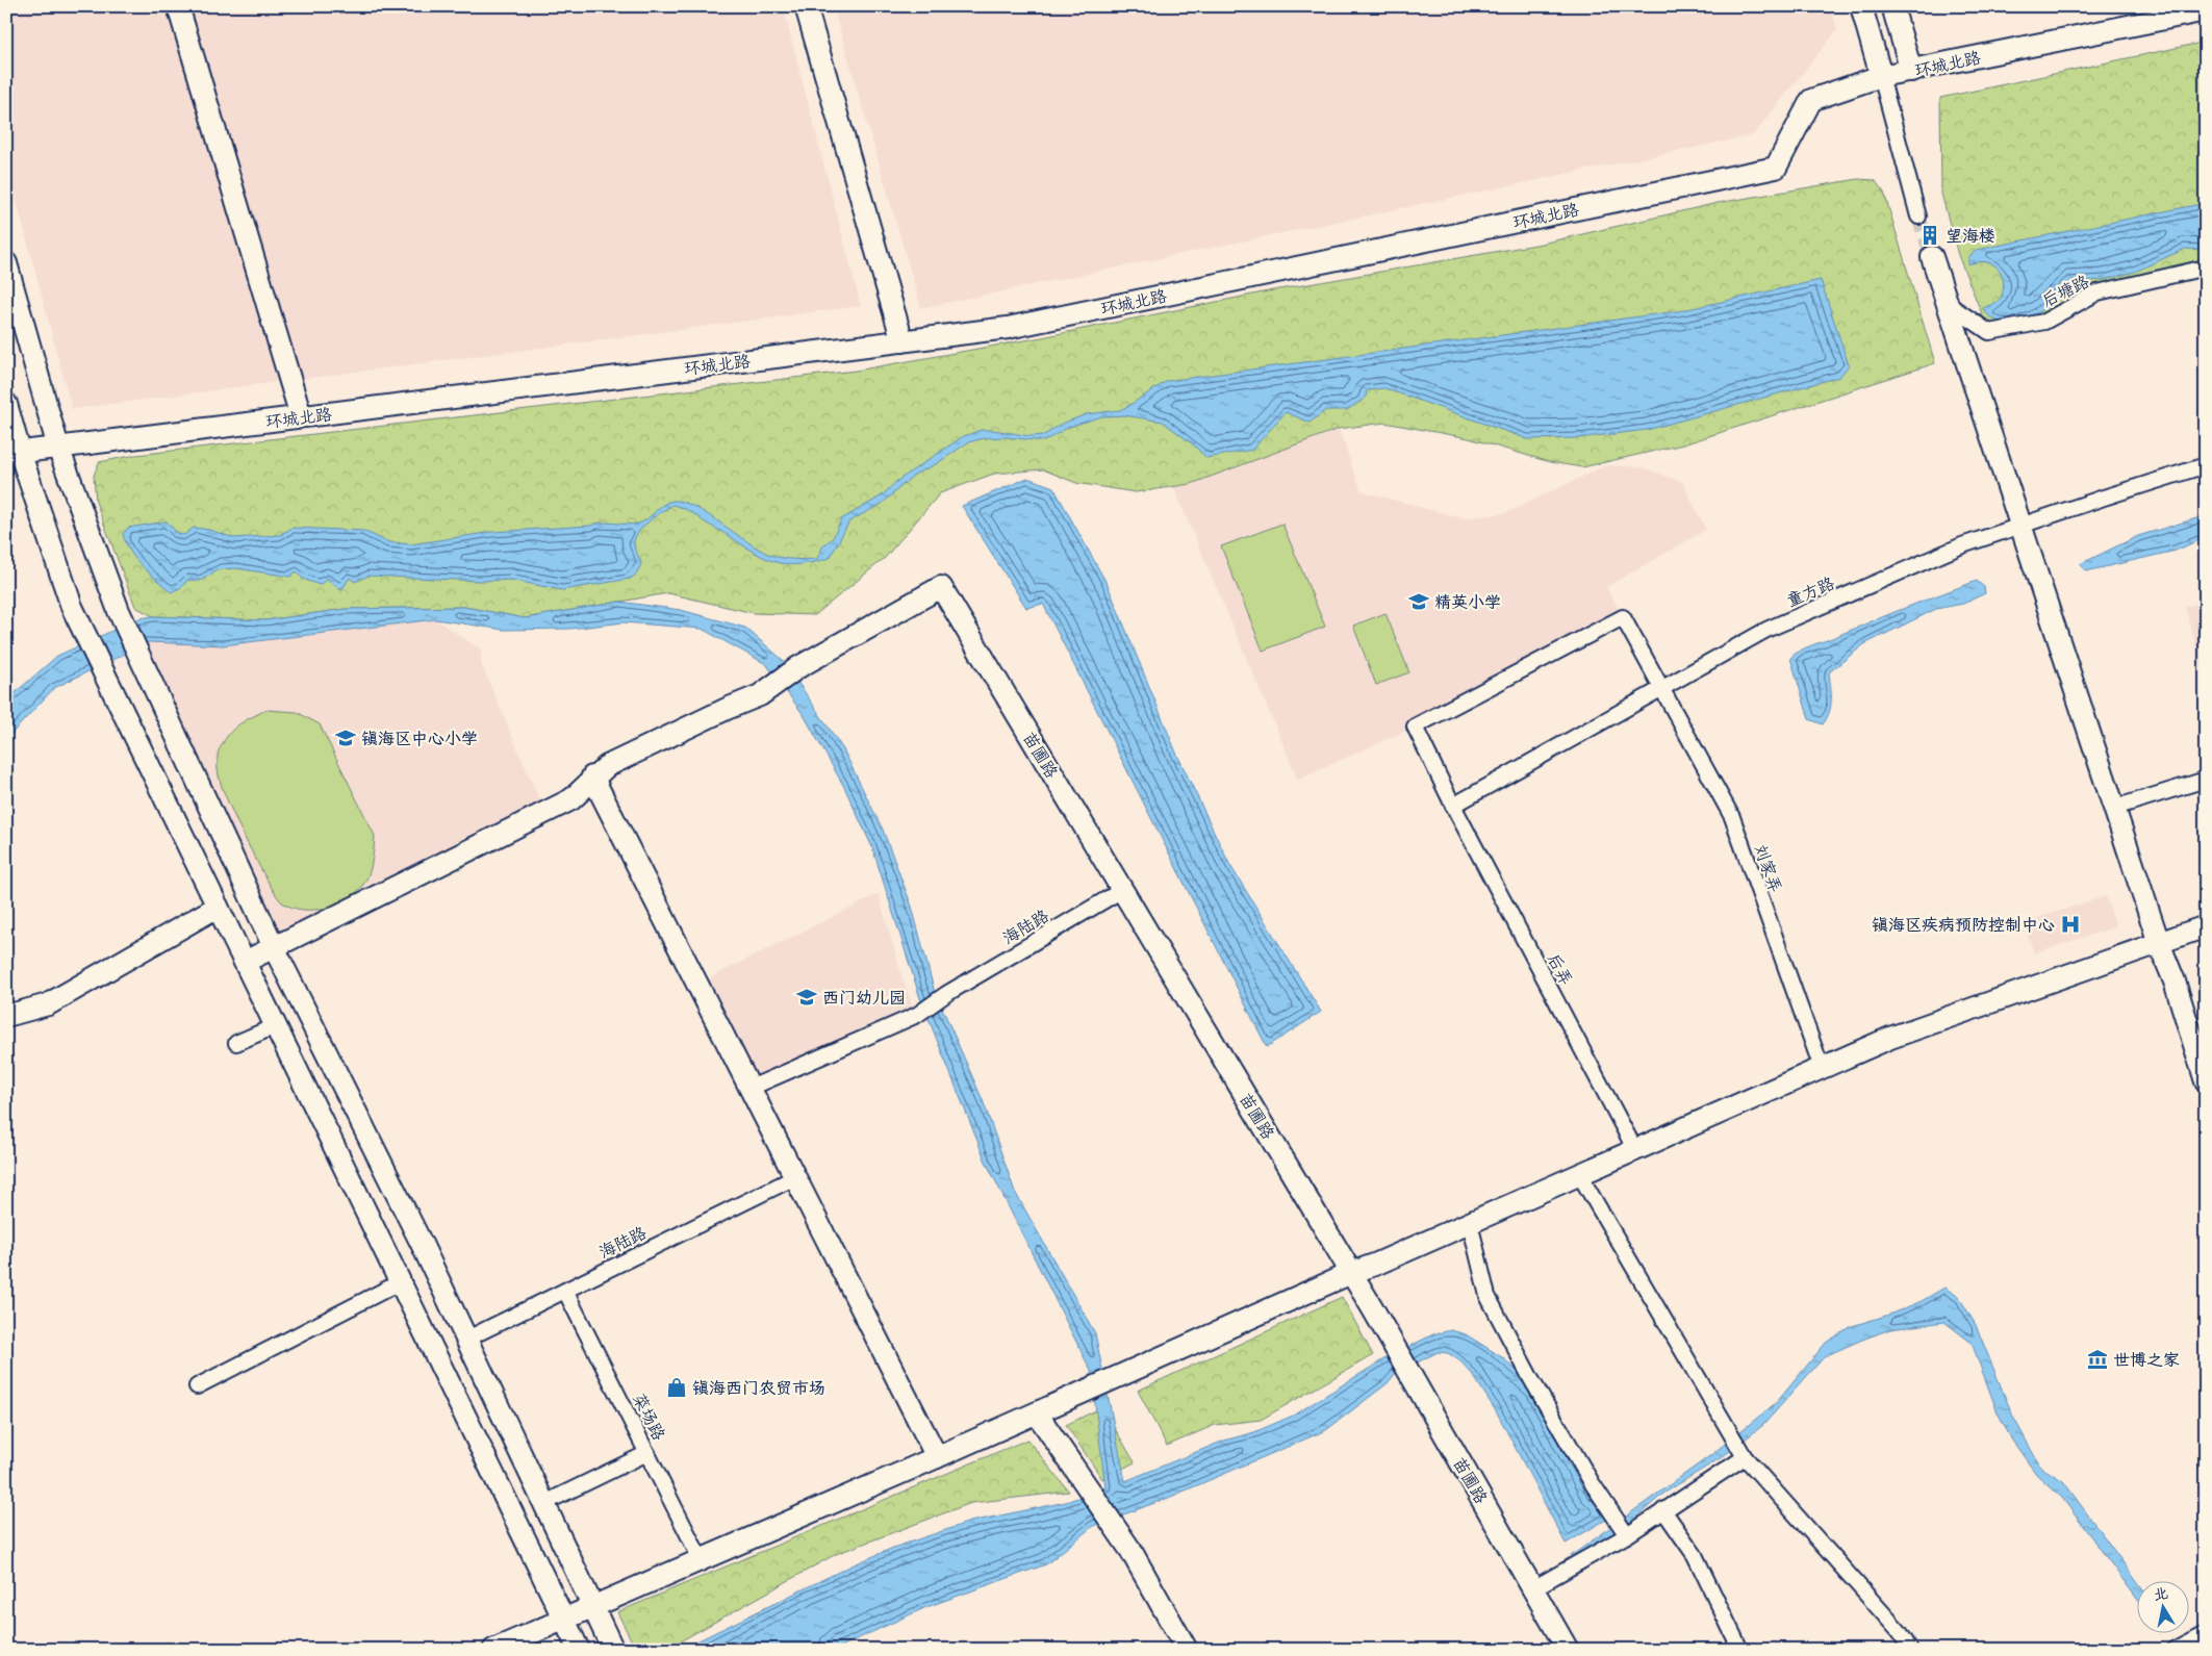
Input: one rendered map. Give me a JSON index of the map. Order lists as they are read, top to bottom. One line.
{"streets":{"street":["环城北路","后塘路","童方路","苗圃路","刘家弄","海陆路","后弄","菜场路"]},"crossings":[["童方路","刘家弄"],["童方路","后弄"],["苗圃路","海陆路"],["刘家弄","后弄"],["海陆路","菜场路"]],"places":{"building":["望海楼"],"school or university":["精英小学","镇海区中心小学","西门幼儿园"],"hospital":["镇海区疾病预防控制中心"],"museum":["世博之家"],"shop":["镇海西门农贸市场"]},"north":"top"}
